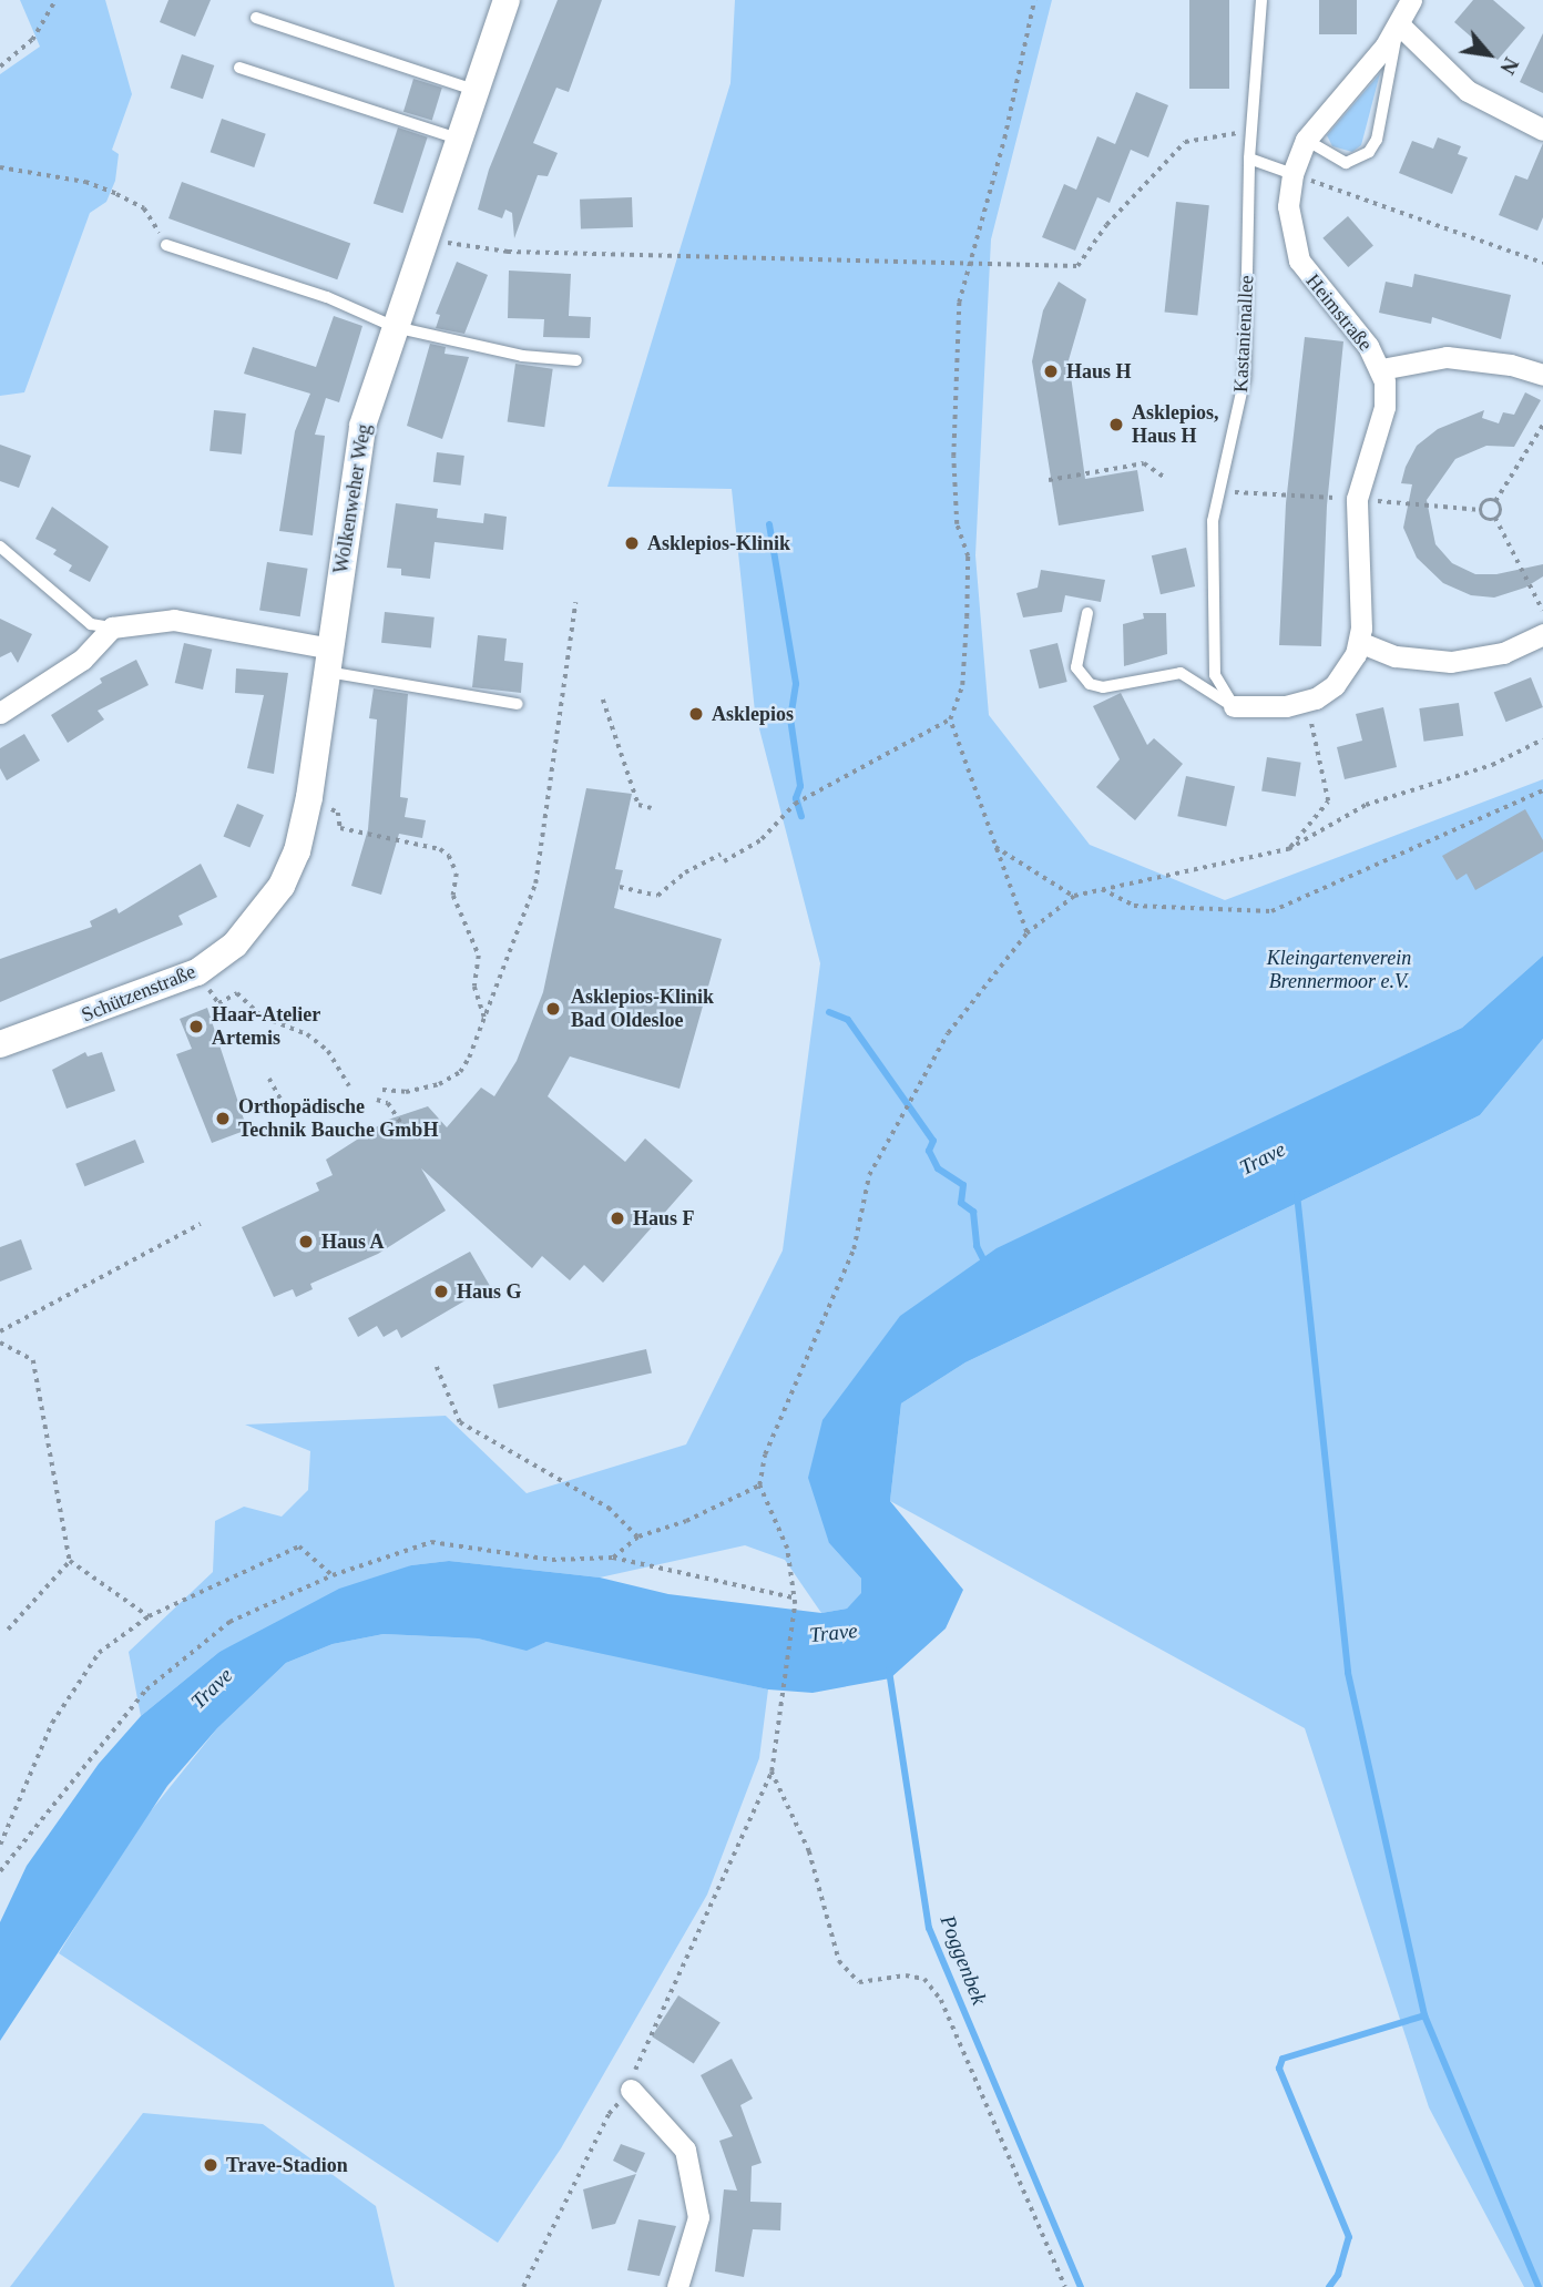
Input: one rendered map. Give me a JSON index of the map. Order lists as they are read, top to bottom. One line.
{"streets":{"street":["Heimstraße","Wolkenweher Weg","Schützenstraße"],"lane":["Kastanienallee"]},"crossings":[["Wolkenweher Weg","Schützenstraße"]],"water":["Trave","Poggenbek"],"parks":["Kleingartenverein Brennermoor e.V."],"places":["Haus H","Asklepios, Haus H","Asklepios-Klinik","Asklepios","Asklepios-Klinik Bad Oldesloe","Haar-Atelier Artemis","Orthopädische Technik Bauche GmbH","Haus F","Haus A","Haus G","Trave-Stadion"],"north":"bottom right"}
